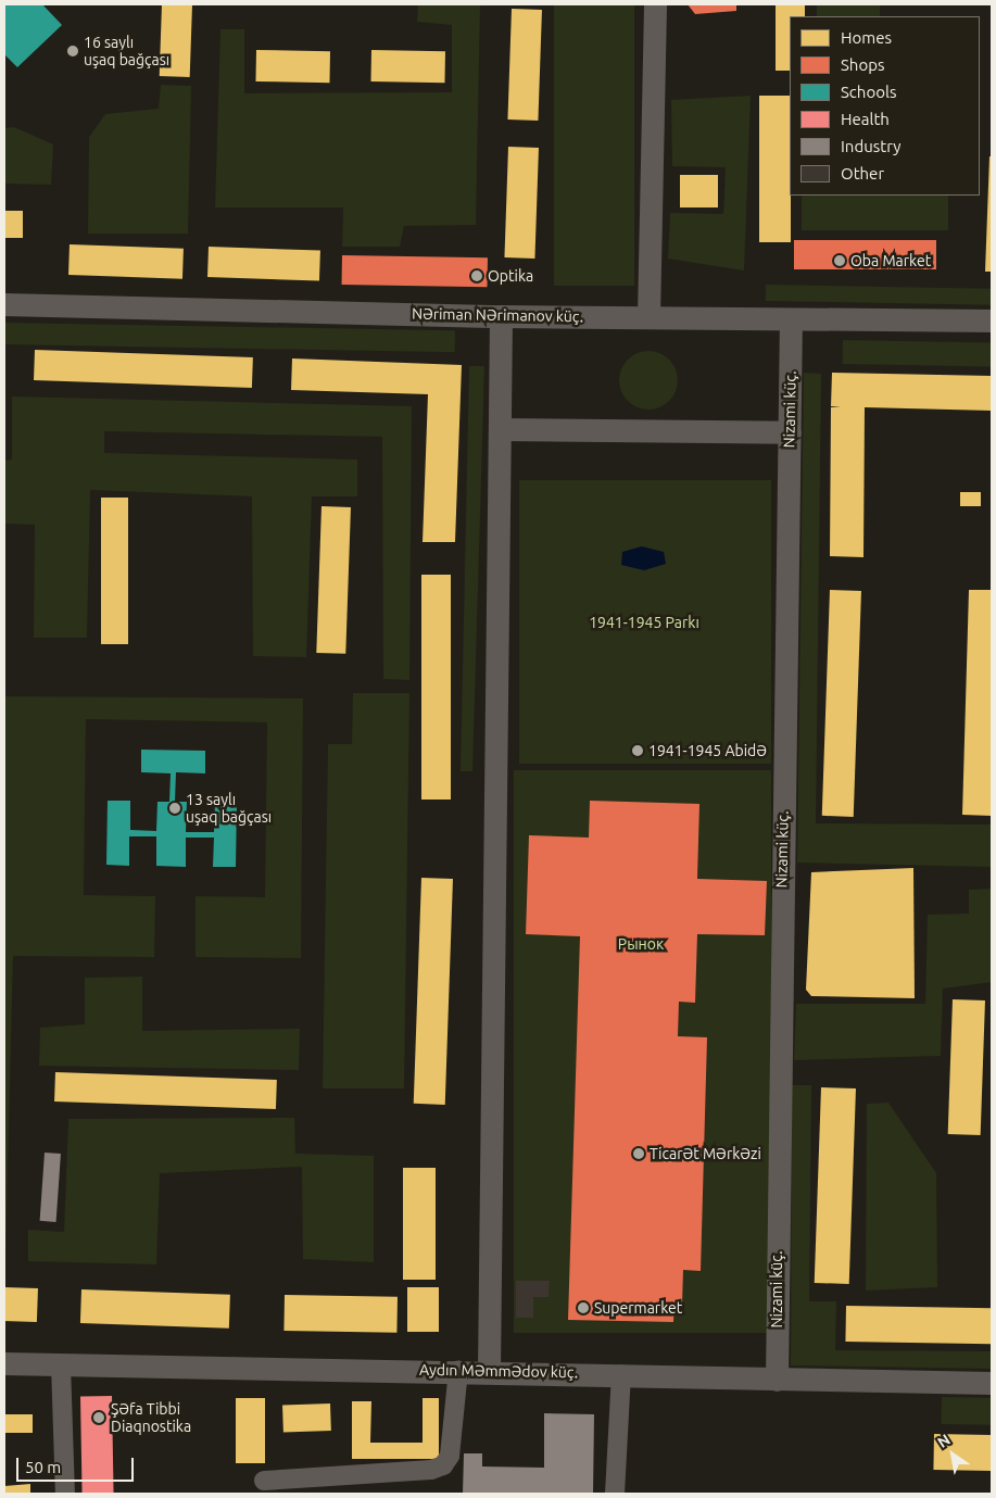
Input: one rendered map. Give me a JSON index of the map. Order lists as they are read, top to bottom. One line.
{"streets":{"street":["Nəriman Nərimanov küç.","Nizami küç.","Aydın Məmmədov küç."]},"crossings":[["Nəriman Nərimanov küç.","Nizami küç."],["Nizami küç.","Aydın Məmmədov küç."]],"parks":["1941-1945 Parkı","Рынок"],"places":["16 saylı uşaq bağçası","Oba Market","Optika","1941-1945 Abidə","13 saylı uşaq bağçası","Ticarət Mərkəzi","Supermarket","Şəfa Tibbi Diaqnostika"],"legend":["Homes","Shops","Schools","Health","Industry","Other"],"scale_bar":"50 m","north":"top left"}
